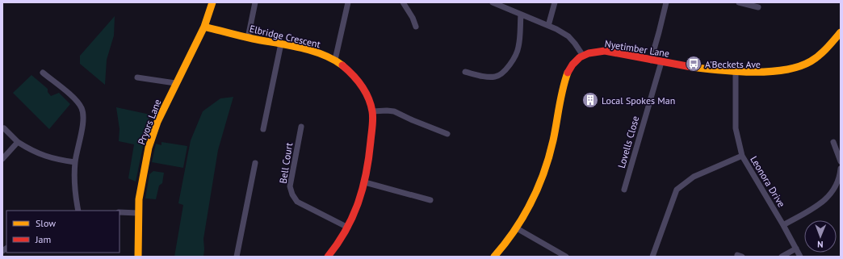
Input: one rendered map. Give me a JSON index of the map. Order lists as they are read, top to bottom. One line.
{"streets":{"street":["Elbridge Crescent","Nyetimber Lane","Pryors Lane","Lovells Close","Bell Court","Leonora Drive"]},"crossings":[["Elbridge Crescent","Pryors Lane"],["Elbridge Crescent","Bell Court"],["Nyetimber Lane","Lovells Close"],["Nyetimber Lane","Leonora Drive"]],"places":{"bus stop":["A'Beckets Ave"],"building":["Local Spokes Man"]},"legend":["Slow","Jam"],"north":"bottom"}
